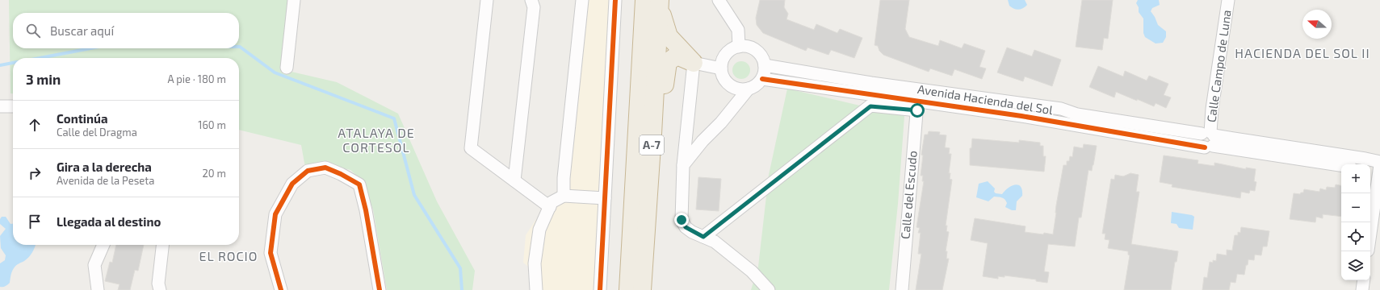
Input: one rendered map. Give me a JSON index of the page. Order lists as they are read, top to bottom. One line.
{"streets":{"highway":["A-7"],"street":["Calle Campo de Luna","Avenida Hacienda del Sol","Calle del Escudo"]},"crossings":[["Calle Campo de Luna","Avenida Hacienda del Sol"],["Avenida Hacienda del Sol","Calle del Escudo"]],"districts":["HACIENDA DEL SOL II","ATALAYA DE CORTESOL","EL ROCIO"],"north":"left","page":{"search":"Buscar aquí","heading":["3 min","A pie · 180 m"],"list":[["Continúa","Calle del Dragma","160 m"],["Gira a la derecha","Avenida de la Peseta","20 m"],"Llegada al destino"],"map_buttons":["+","−"]}}
